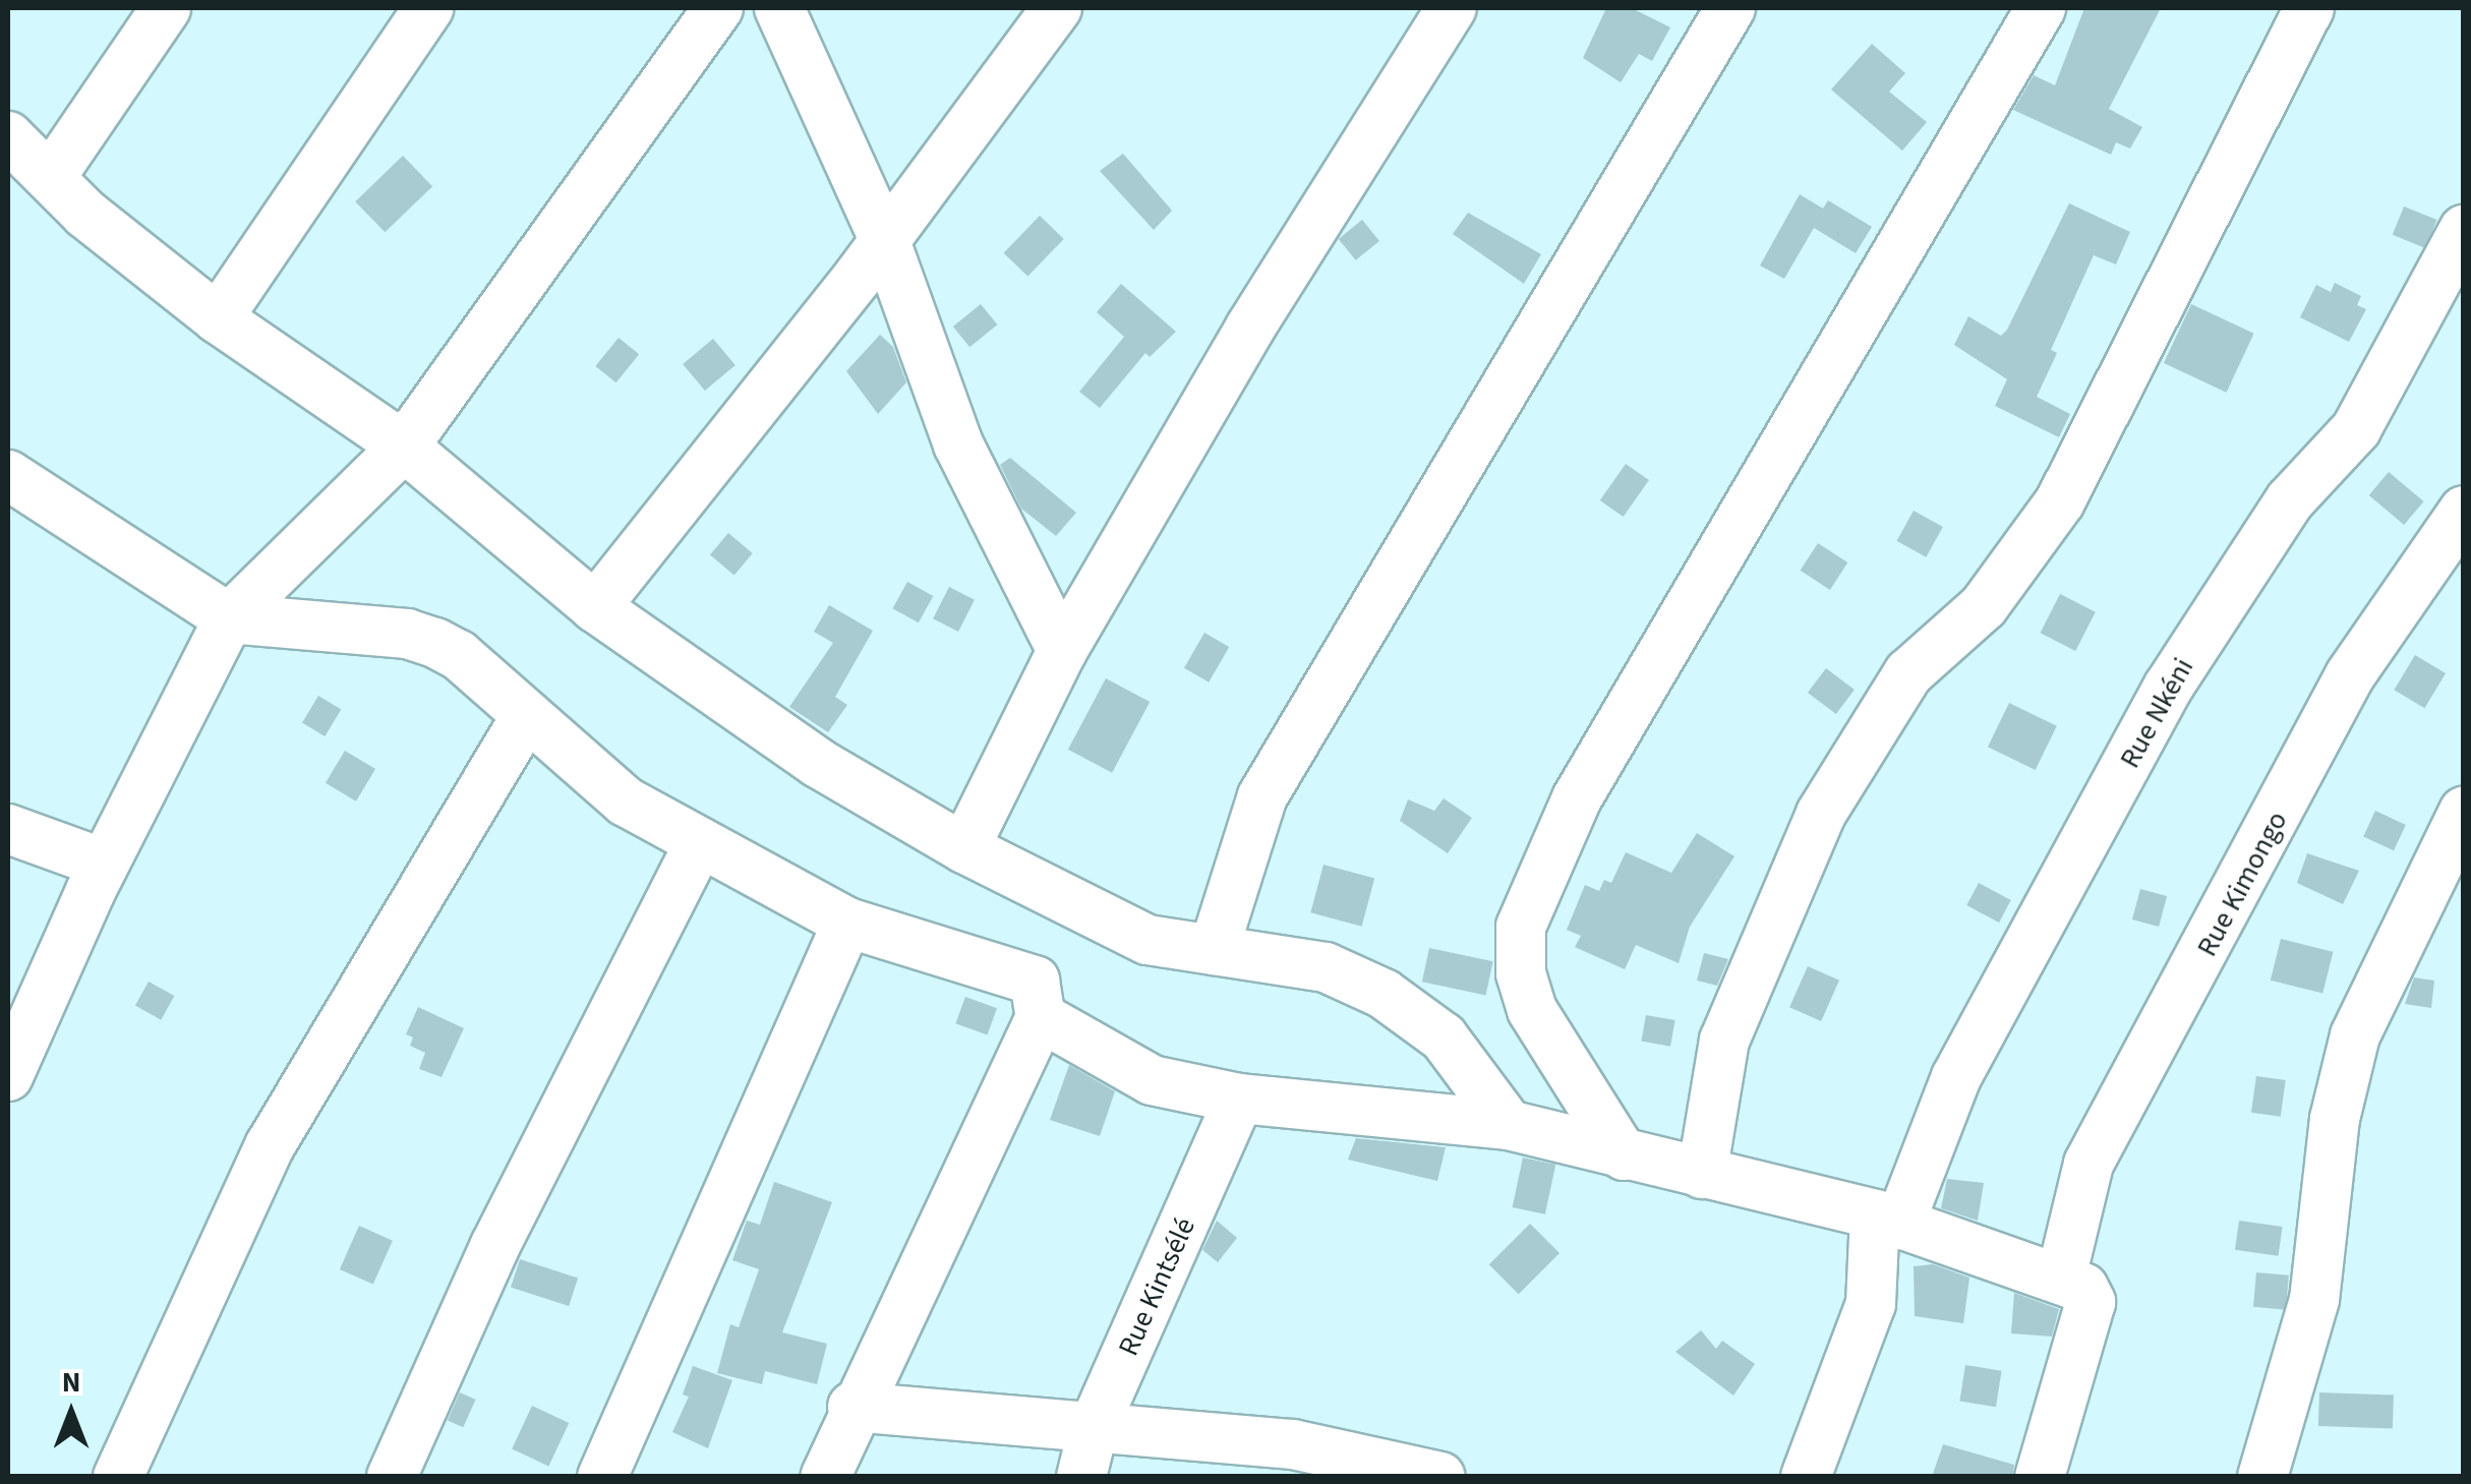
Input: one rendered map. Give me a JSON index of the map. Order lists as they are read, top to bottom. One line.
{"streets":{"street":["Rue Nkéni","Rue Kimongo","Rue Kintsélé"]},"north":"top"}
